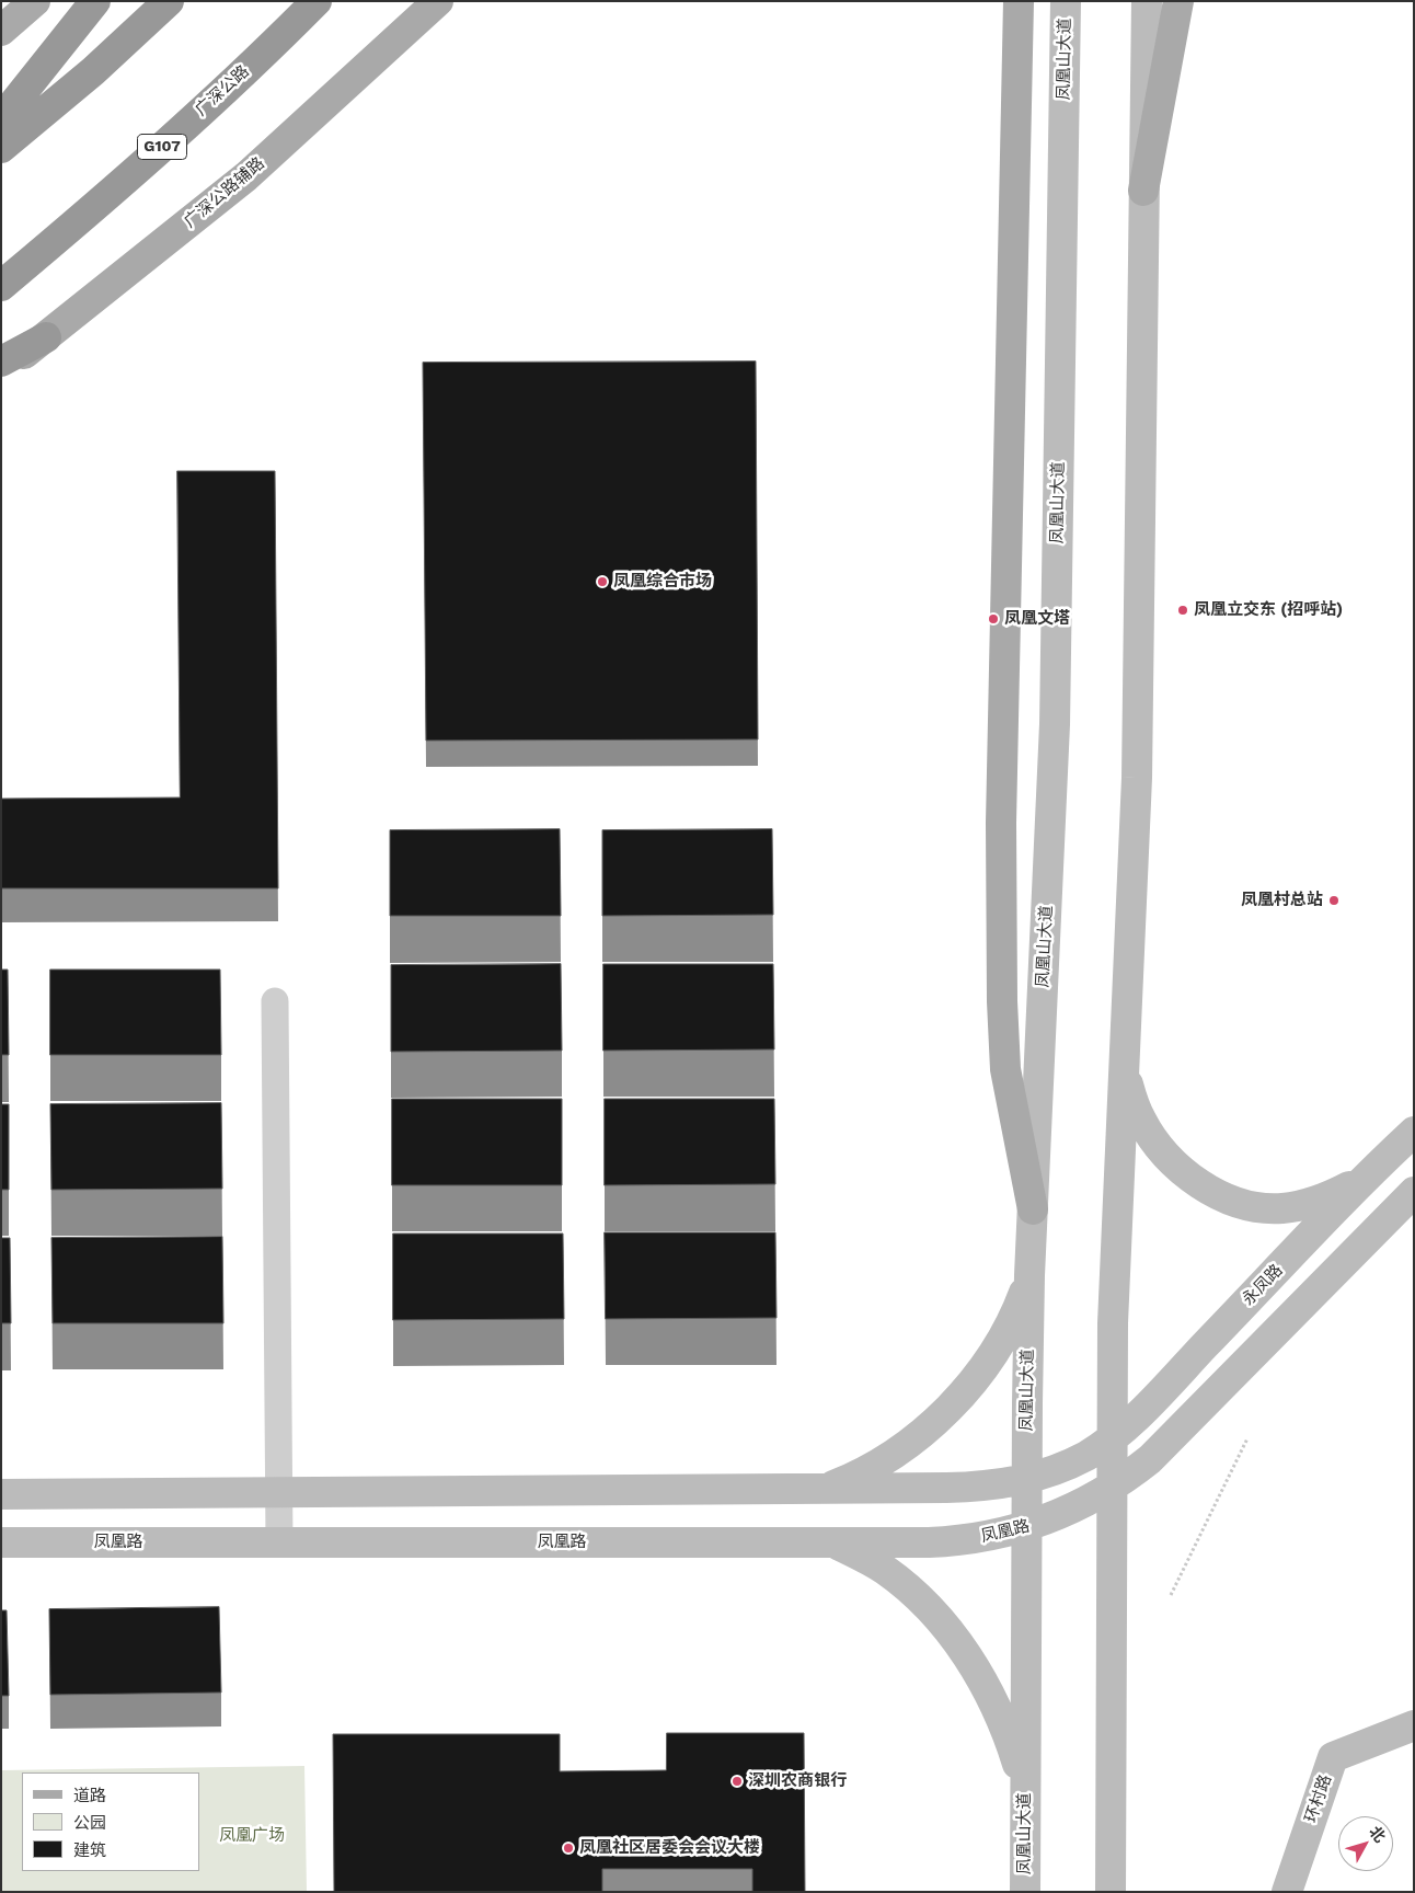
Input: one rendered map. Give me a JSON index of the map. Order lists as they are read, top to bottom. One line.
{"streets":{"highway":["广深公路","G107"],"main road":["凤凰山大道","广深公路辅路","永凤路","凤凰路","环村路"]},"crossings":[["凤凰山大道","凤凰路"]],"parks":["凤凰广场"],"places":["凤凰综合市场","凤凰立交东 (招呼站)","凤凰文塔","凤凰村总站","深圳农商银行","凤凰社区居委会会议大楼"],"legend":["道路","公园","建筑"],"north":"top right"}
